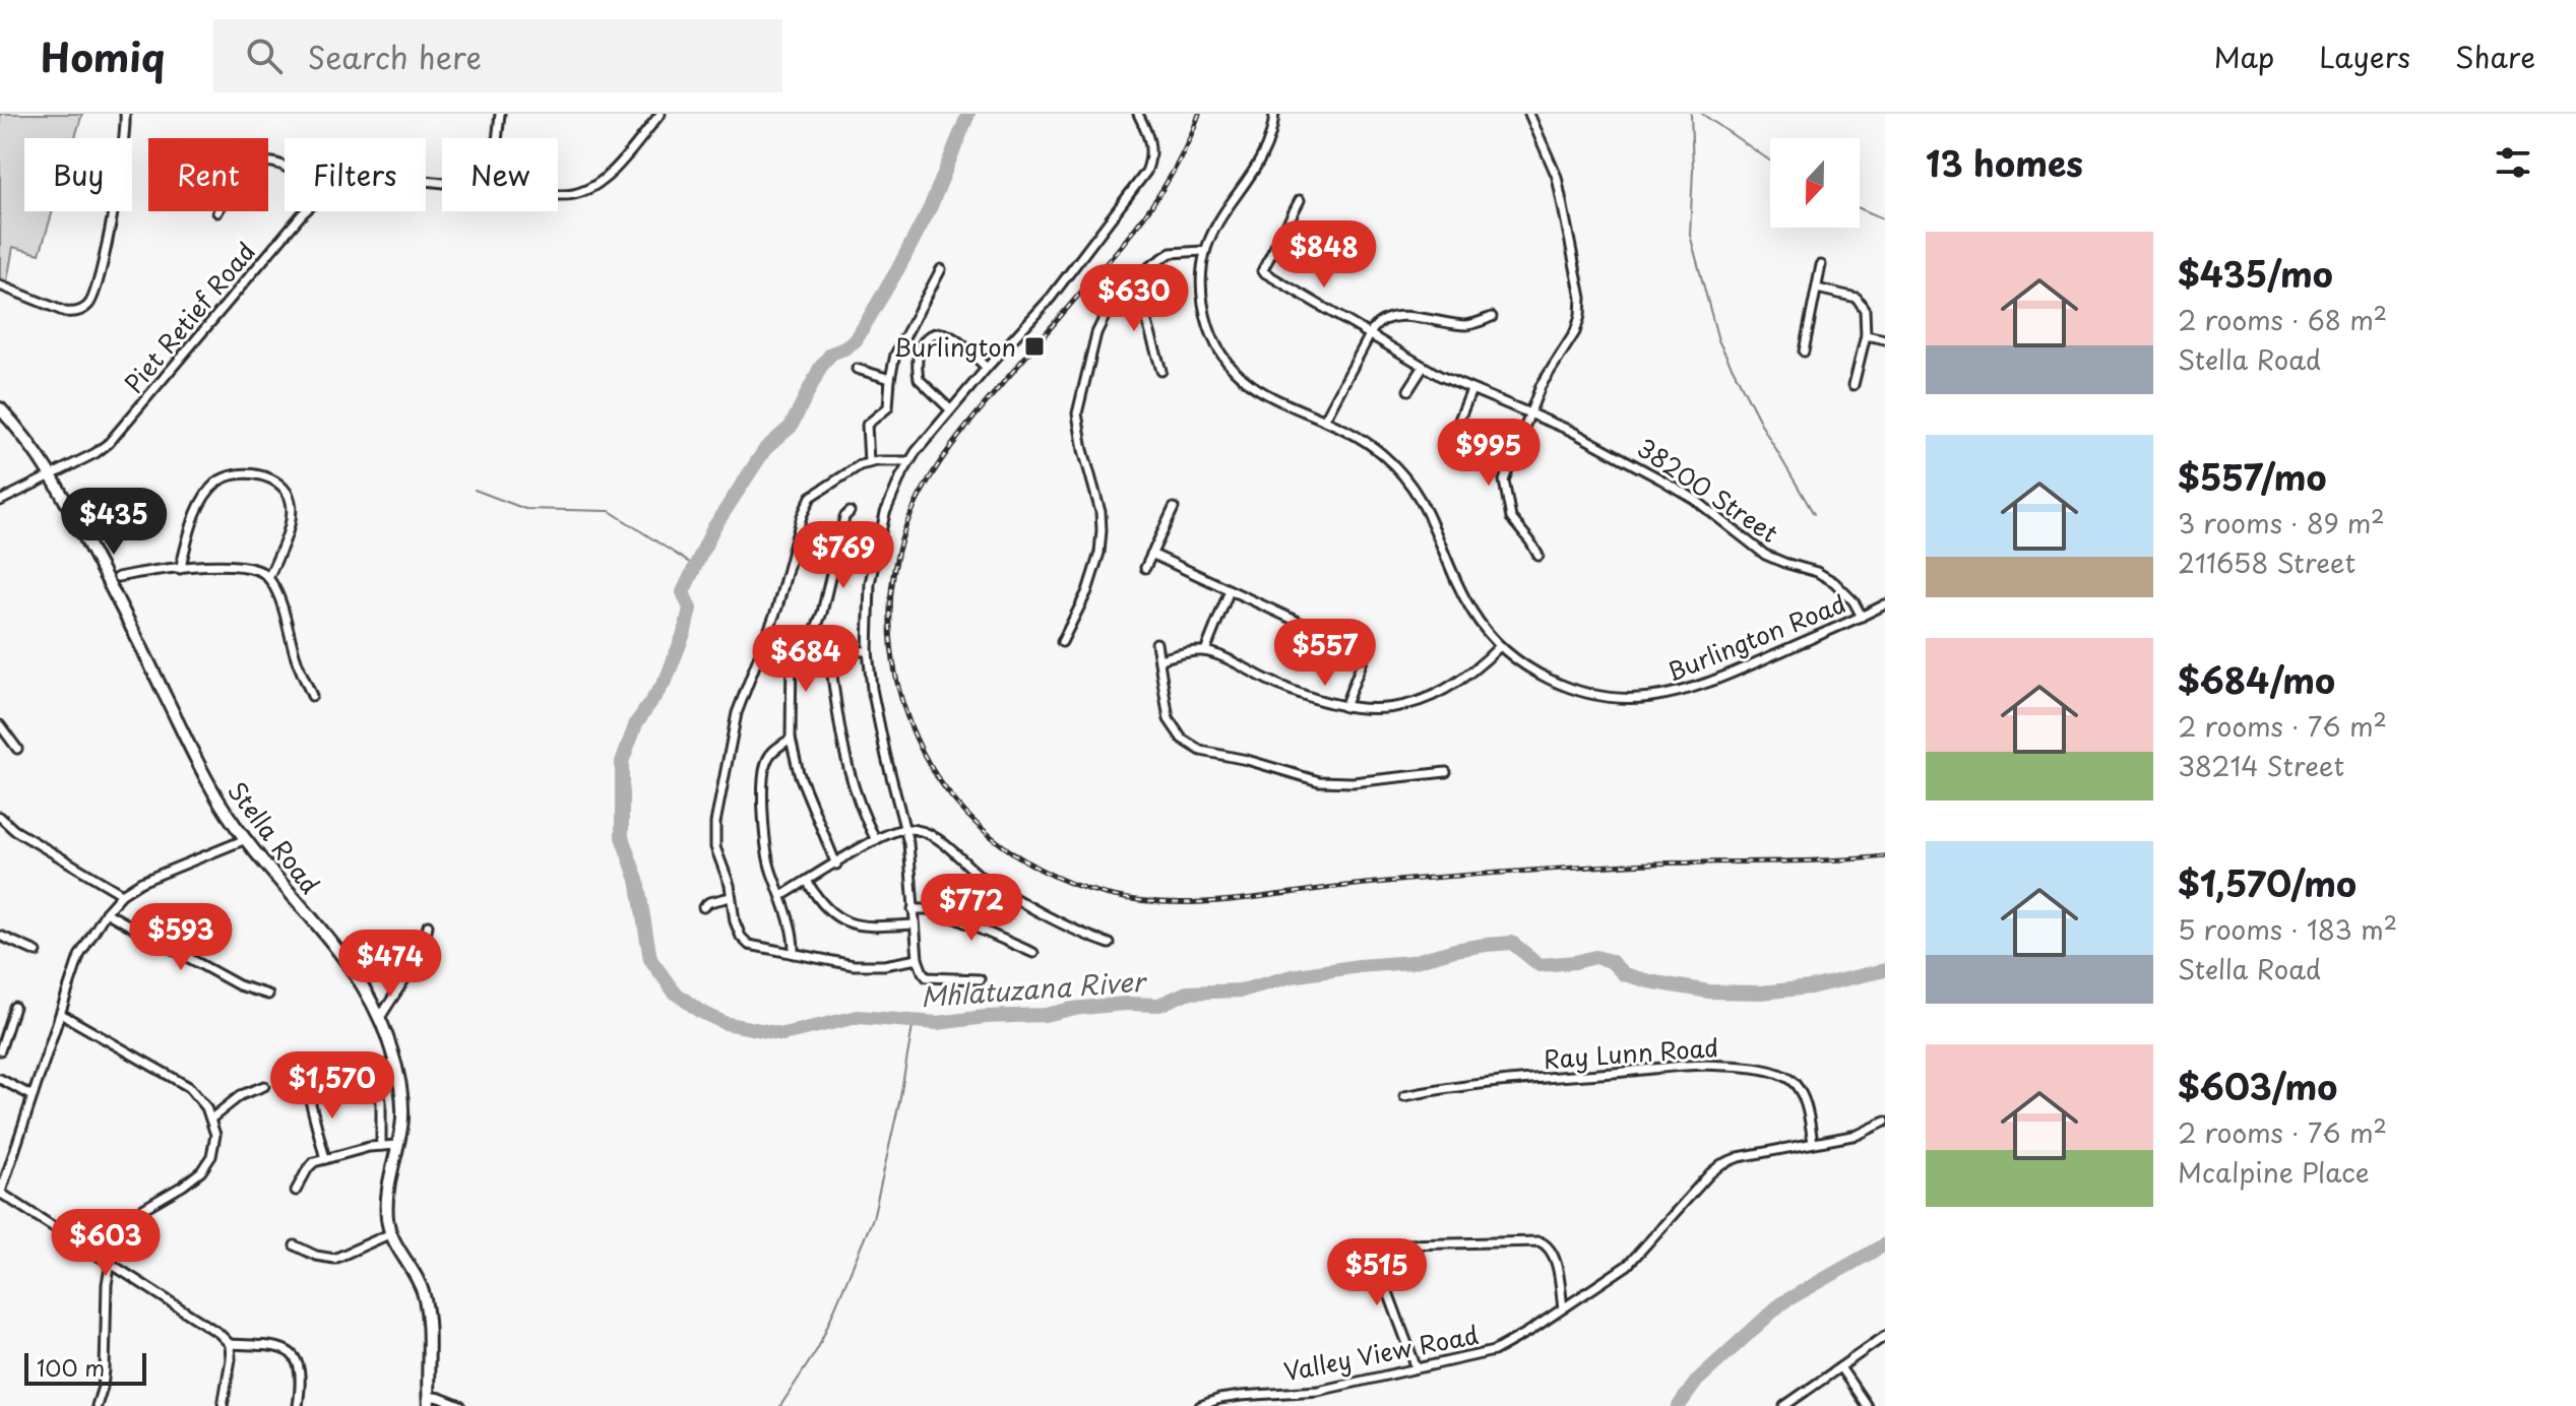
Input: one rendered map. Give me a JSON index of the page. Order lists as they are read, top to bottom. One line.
{"streets":{"main road":["Stella Road"],"street":["Piet Retief Road","38200 Street","Burlington Road","Ray Lunn Road","Valley View Road"]},"crossings":[["Piet Retief Road","Stella Road"],["38200 Street","Burlington Road"],["Ray Lunn Road","Valley View Road"]],"water":["Mhlatuzana River"],"places":{"transit":["Burlington"]},"scale_bar":"100 m","north":"bottom","page":{"header":"Homiq","search":"Search here","nav":["Map","Layers","Share"],"heading":"13 homes","chip":["Buy","Rent","Filters","New"],"list":[{"name":"$435/mo","note":"2 rooms · 68 m² · Stella Road"},{"name":"$557/mo","note":"3 rooms · 89 m² · 211658 Street"},{"name":"$684/mo","note":"2 rooms · 76 m² · 38214 Street"},{"name":"$1,570/mo","note":"5 rooms · 183 m² · Stella Road"},{"name":"$603/mo","note":"2 rooms · 76 m² · Mcalpine Place"}],"price":["$848","$630","$995","$435","$769","$557","$684","$772","$593","$474","$1,570","$603","$515"],"scale":"100 m"}}
